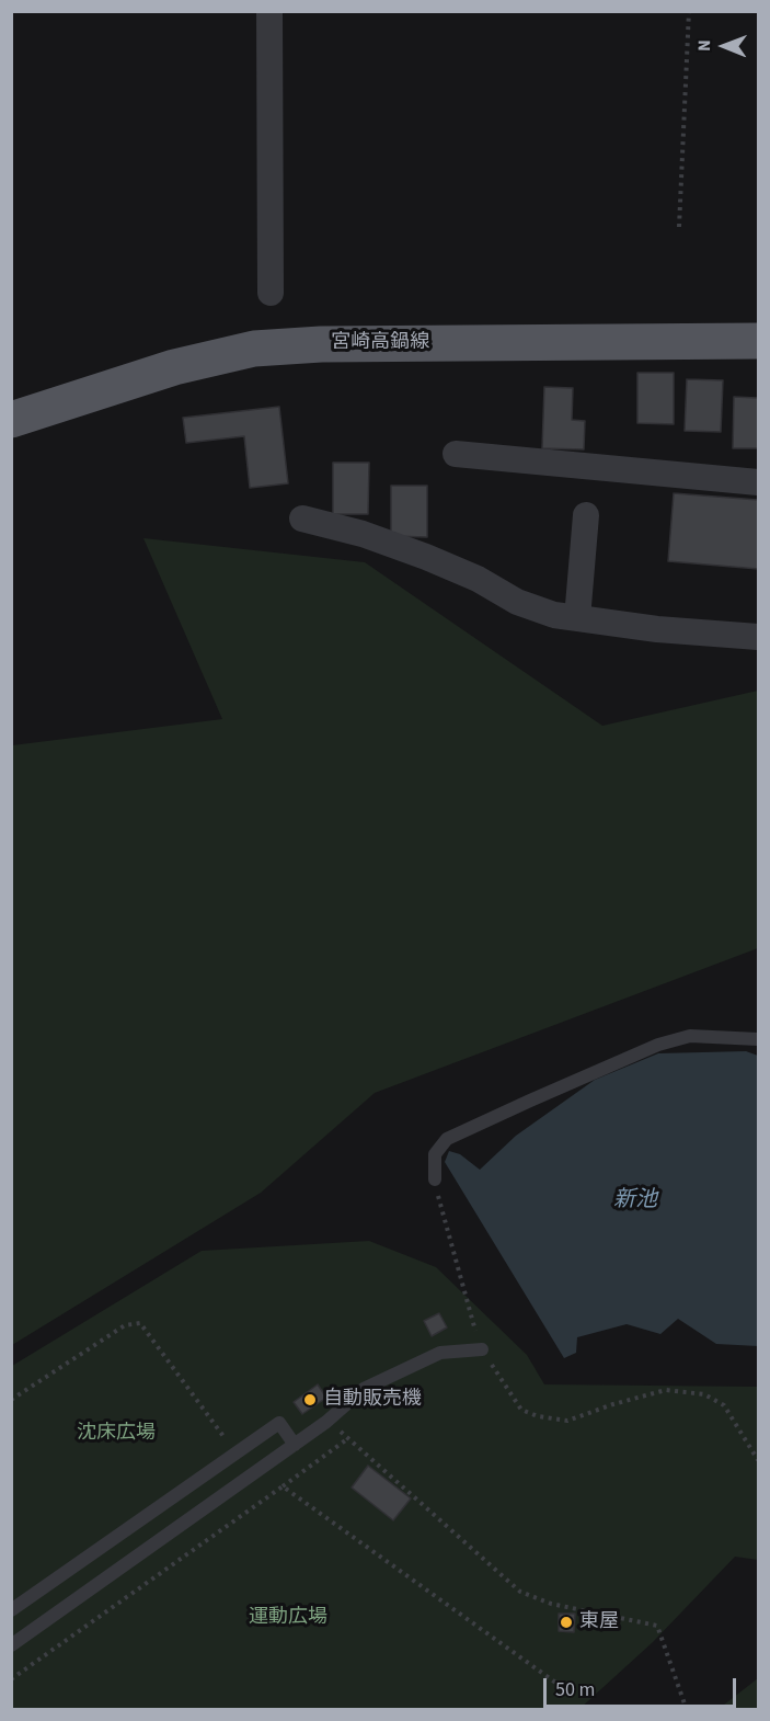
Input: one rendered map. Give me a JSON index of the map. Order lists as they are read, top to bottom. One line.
{"streets":{"main road":["宮崎高鍋線"]},"water":["新池"],"parks":["沈床広場","運動広場"],"places":["自動販売機","東屋"],"scale_bar":"50 m","north":"left"}
